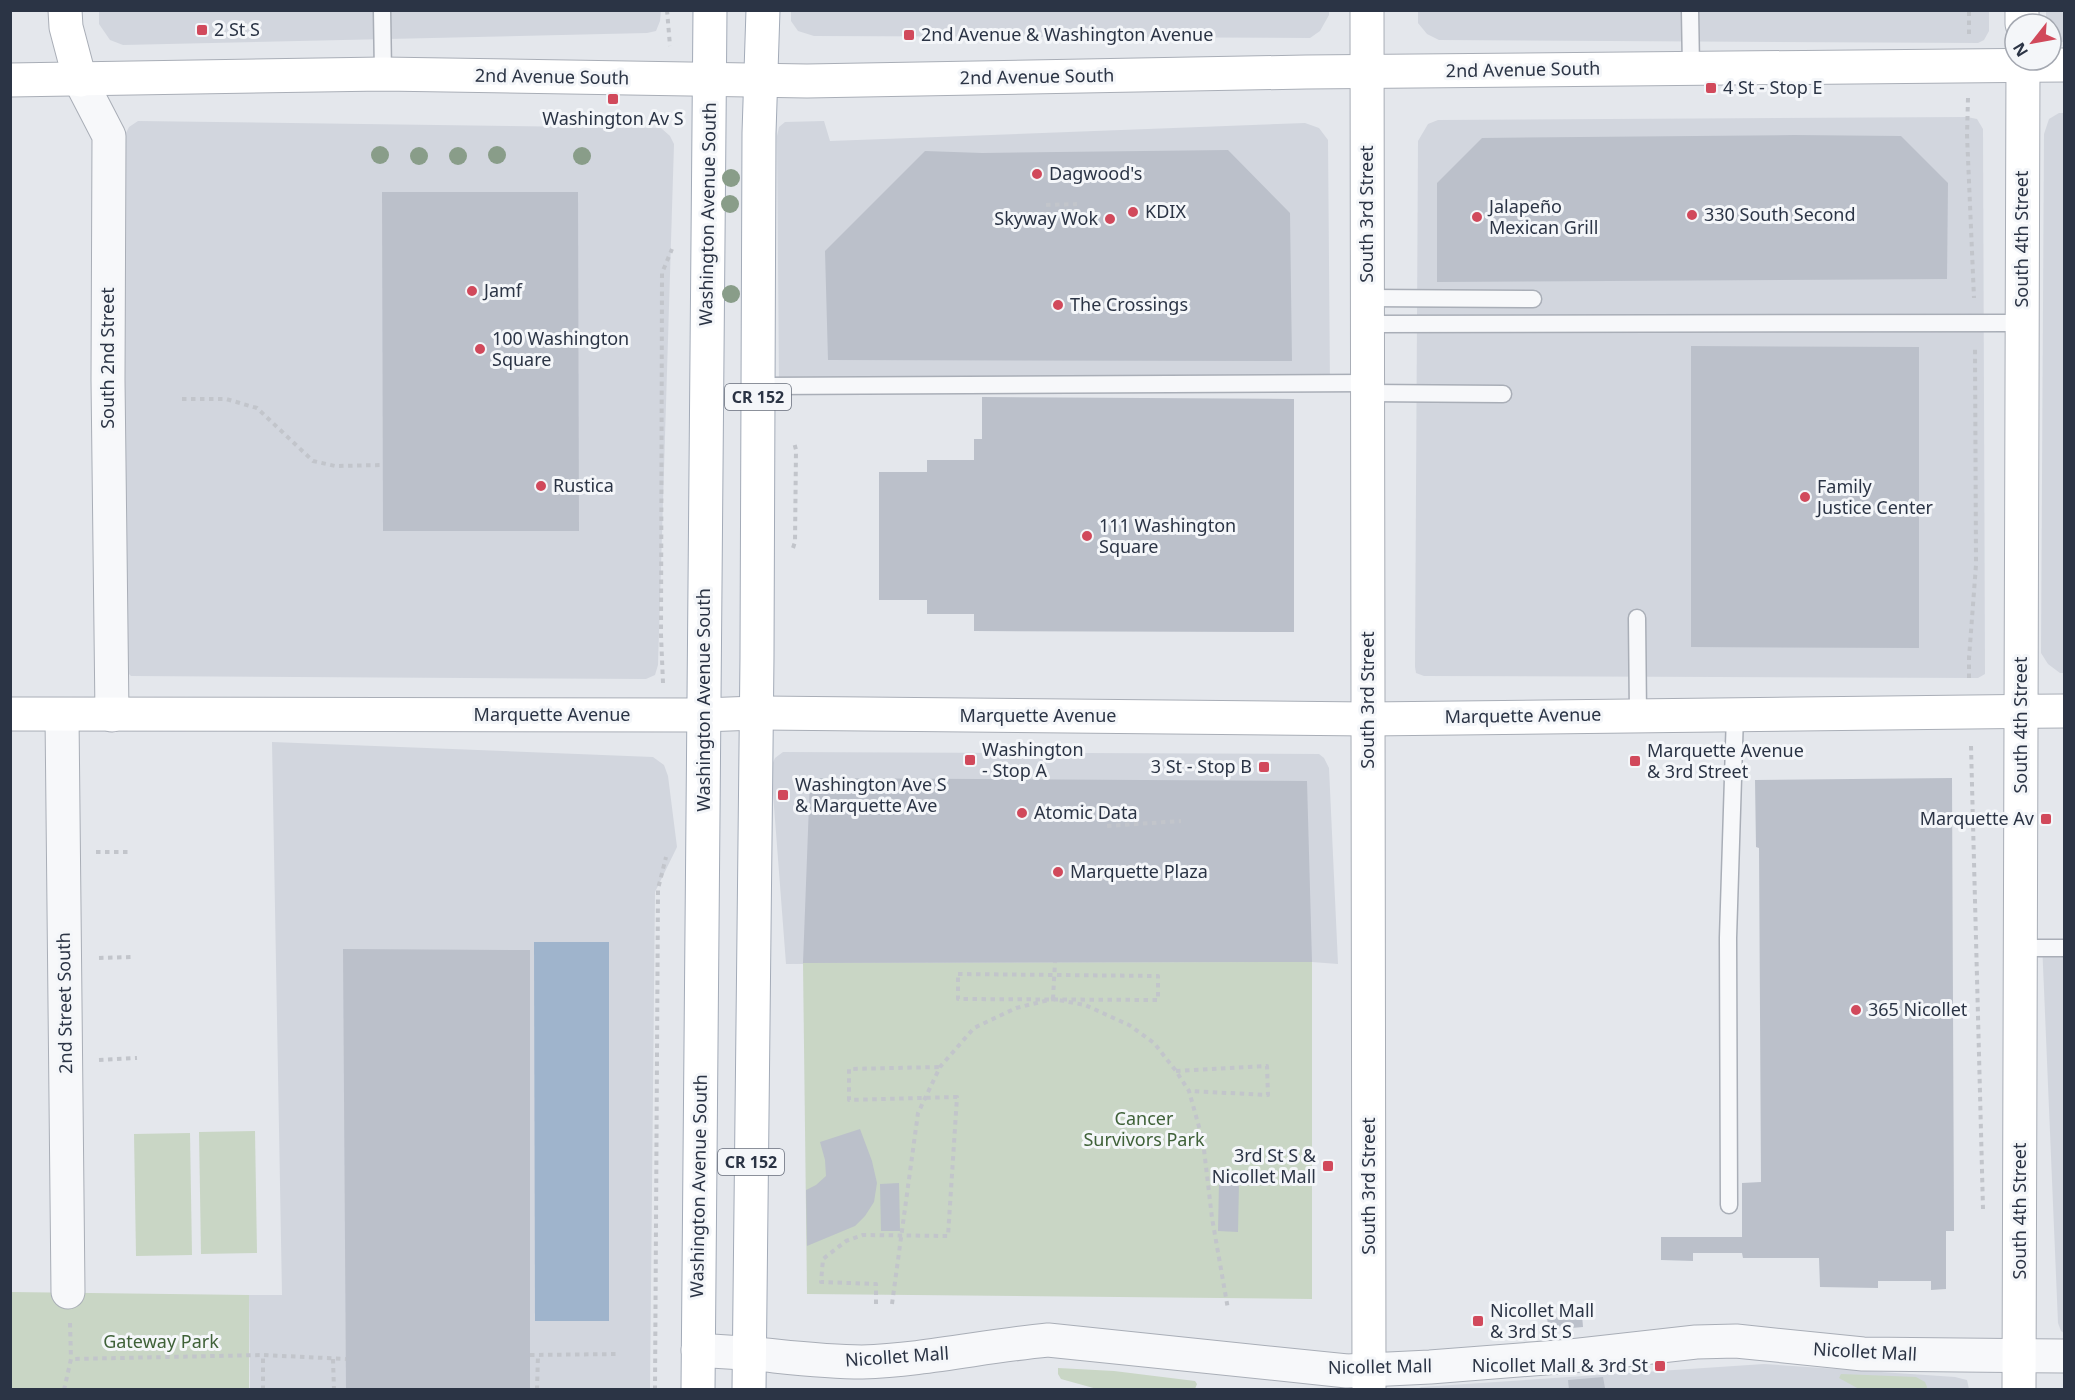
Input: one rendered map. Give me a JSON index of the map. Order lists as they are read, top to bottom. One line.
{"streets":{"main road":["2nd Avenue South","Washington Avenue South","South 3rd Street","South 4th Street","South 2nd Street","CR 152","Marquette Avenue"],"street":["2nd Street South","Nicollet Mall"]},"crossings":[["2nd Avenue South","Washington Avenue South"],["2nd Avenue South","South 3rd Street"],["2nd Avenue South","South 2nd Street"],["2nd Avenue South","CR 152"],["Washington Avenue South","Marquette Avenue"],["Washington Avenue South","Nicollet Mall"],["South 3rd Street","Marquette Avenue"],["South 3rd Street","Nicollet Mall"],["South 4th Street","Marquette Avenue"],["South 4th Street","Nicollet Mall"],["South 2nd Street","Marquette Avenue"],["CR 152","Marquette Avenue"],["CR 152","Nicollet Mall"],["Marquette Avenue","2nd Street South"]],"parks":["Cancer Survivors Park","Gateway Park"],"places":{"transit":["2 St S","2nd Avenue & Washington Avenue","4 St - Stop E","Washington Av S","Washington - Stop A","Marquette Avenue & 3rd Street","3 St - Stop B","Washington Ave S & Marquette Ave","Marquette Av","3rd St S & Nicollet Mall","Nicollet Mall & 3rd St S","Nicollet Mall & 3rd St"],"other":["Dagwood's","KDIX","330 South Second","Jalapeño Mexican Grill","Skyway Wok","Jamf","The Crossings","100 Washington Square","Rustica","Family Justice Center","111 Washington Square","Atomic Data","Marquette Plaza","365 Nicollet"]},"north":"bottom left"}
